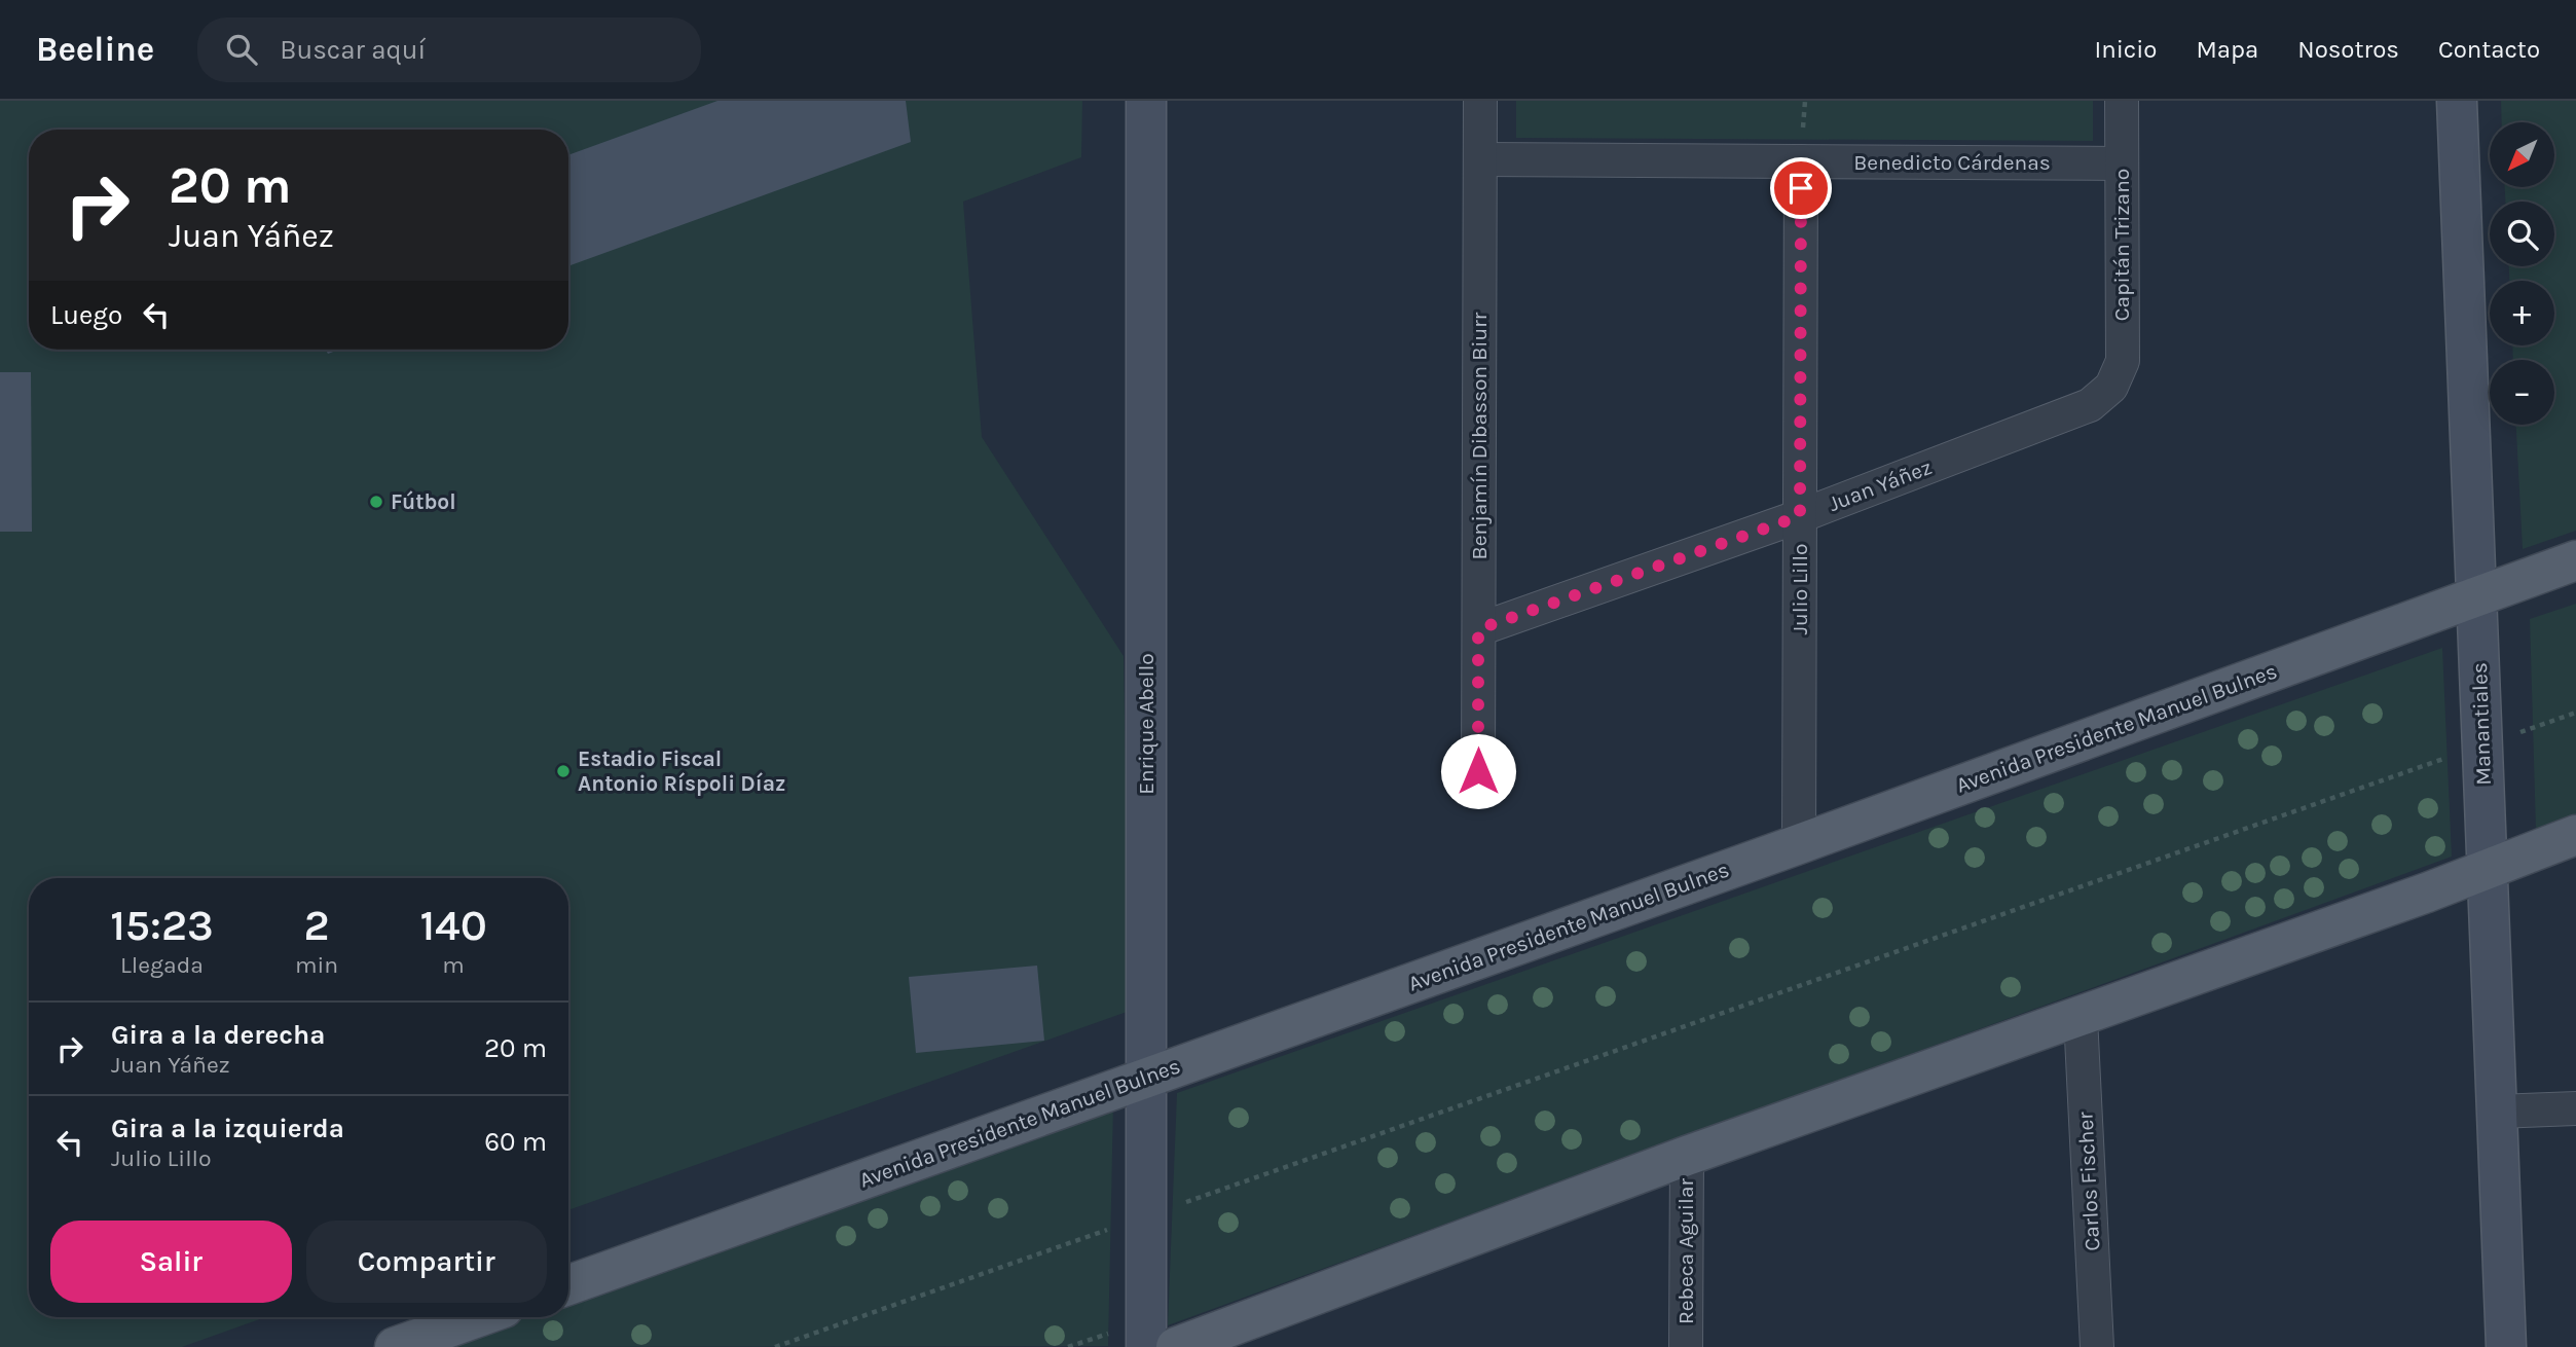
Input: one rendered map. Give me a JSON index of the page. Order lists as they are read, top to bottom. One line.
{"streets":{"main road":["Enrique Abello","Manantiales","Avenida Presidente Manuel Bulnes"],"street":["Benedicto Cárdenas","Capitán Trizano","Benjamín Dibasson Biurr","Juan Yáñez","Julio Lillo","Carlos Fischer","Rebeca Aguilar"]},"crossings":[["Benedicto Cárdenas","Capitán Trizano"],["Benedicto Cárdenas","Benjamín Dibasson Biurr"],["Benedicto Cárdenas","Julio Lillo"],["Capitán Trizano","Juan Yáñez"],["Benjamín Dibasson Biurr","Juan Yáñez"],["Juan Yáñez","Julio Lillo"],["Julio Lillo","Avenida Presidente Manuel Bulnes"],["Enrique Abello","Avenida Presidente Manuel Bulnes"],["Manantiales","Avenida Presidente Manuel Bulnes"]],"places":["Fútbol","Estadio Fiscal Antonio Ríspoli Díaz"],"north":"bottom left","page":{"header":"Beeline","search":"Buscar aquí","nav":["Inicio","Mapa","Nosotros","Contacto"],"map_buttons":["+","−"],"turn":["20 m","Juan Yáñez"],"then":"Luego","eta":["15:23","Llegada","2","min","140","m"],"list":[{"name":"Gira a la derecha","note":"Juan Yáñez","value":"20 m"},{"name":"Gira a la izquierda","note":"Julio Lillo","value":"60 m"}],"buttons":["Salir","Compartir"]}}
